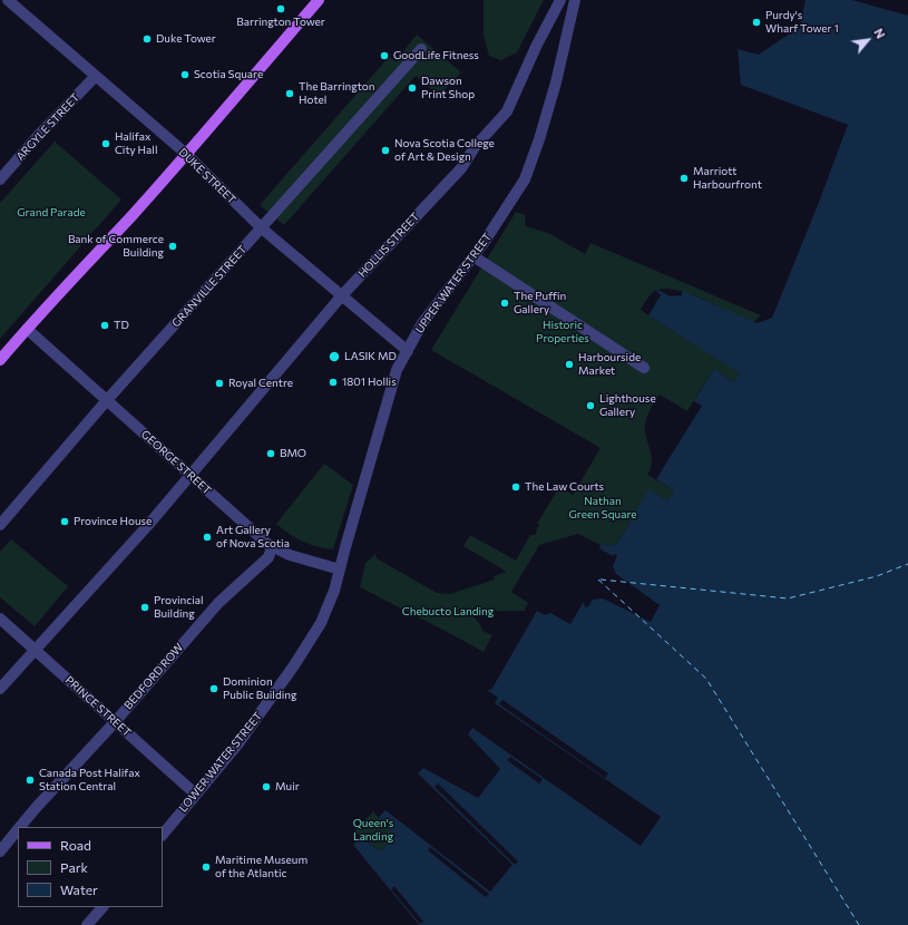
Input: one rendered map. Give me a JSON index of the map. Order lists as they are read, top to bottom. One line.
{"streets":{"street":["ARGYLE STREET","DUKE STREET","HOLLIS STREET","UPPER WATER STREET","GRANVILLE STREET","GEORGE STREET","BEDFORD ROW","PRINCE STREET","LOWER WATER STREET"]},"crossings":[["ARGYLE STREET","DUKE STREET"],["DUKE STREET","HOLLIS STREET"],["DUKE STREET","UPPER WATER STREET"],["DUKE STREET","GRANVILLE STREET"],["HOLLIS STREET","GEORGE STREET"],["HOLLIS STREET","PRINCE STREET"],["UPPER WATER STREET","GEORGE STREET"],["UPPER WATER STREET","LOWER WATER STREET"],["GRANVILLE STREET","GEORGE STREET"],["GEORGE STREET","BEDFORD ROW"],["GEORGE STREET","LOWER WATER STREET"],["BEDFORD ROW","PRINCE STREET"],["PRINCE STREET","LOWER WATER STREET"]],"parks":["Grand Parade","Historic Properties","Nathan Green Square","Chebucto Landing","Queen's Landing"],"places":["Barrington Tower","Purdy's Wharf Tower 1","Duke Tower","GoodLife Fitness","Scotia Square","Dawson Print Shop","The Barrington Hotel","Halifax City Hall","Nova Scotia College of Art & Design","Marriott Harbourfront","Bank of Commerce Building","The Puffin Gallery","TD","LASIK MD","Harbourside Market","1801 Hollis","Royal Centre","Lighthouse Gallery","BMO","The Law Courts","Province House","Art Gallery of Nova Scotia","Provincial Building","Dominion Public Building","Canada Post Halifax Station Central","Muir","Maritime Museum of the Atlantic"],"legend":["Road","Park","Water"],"north":"top right"}
